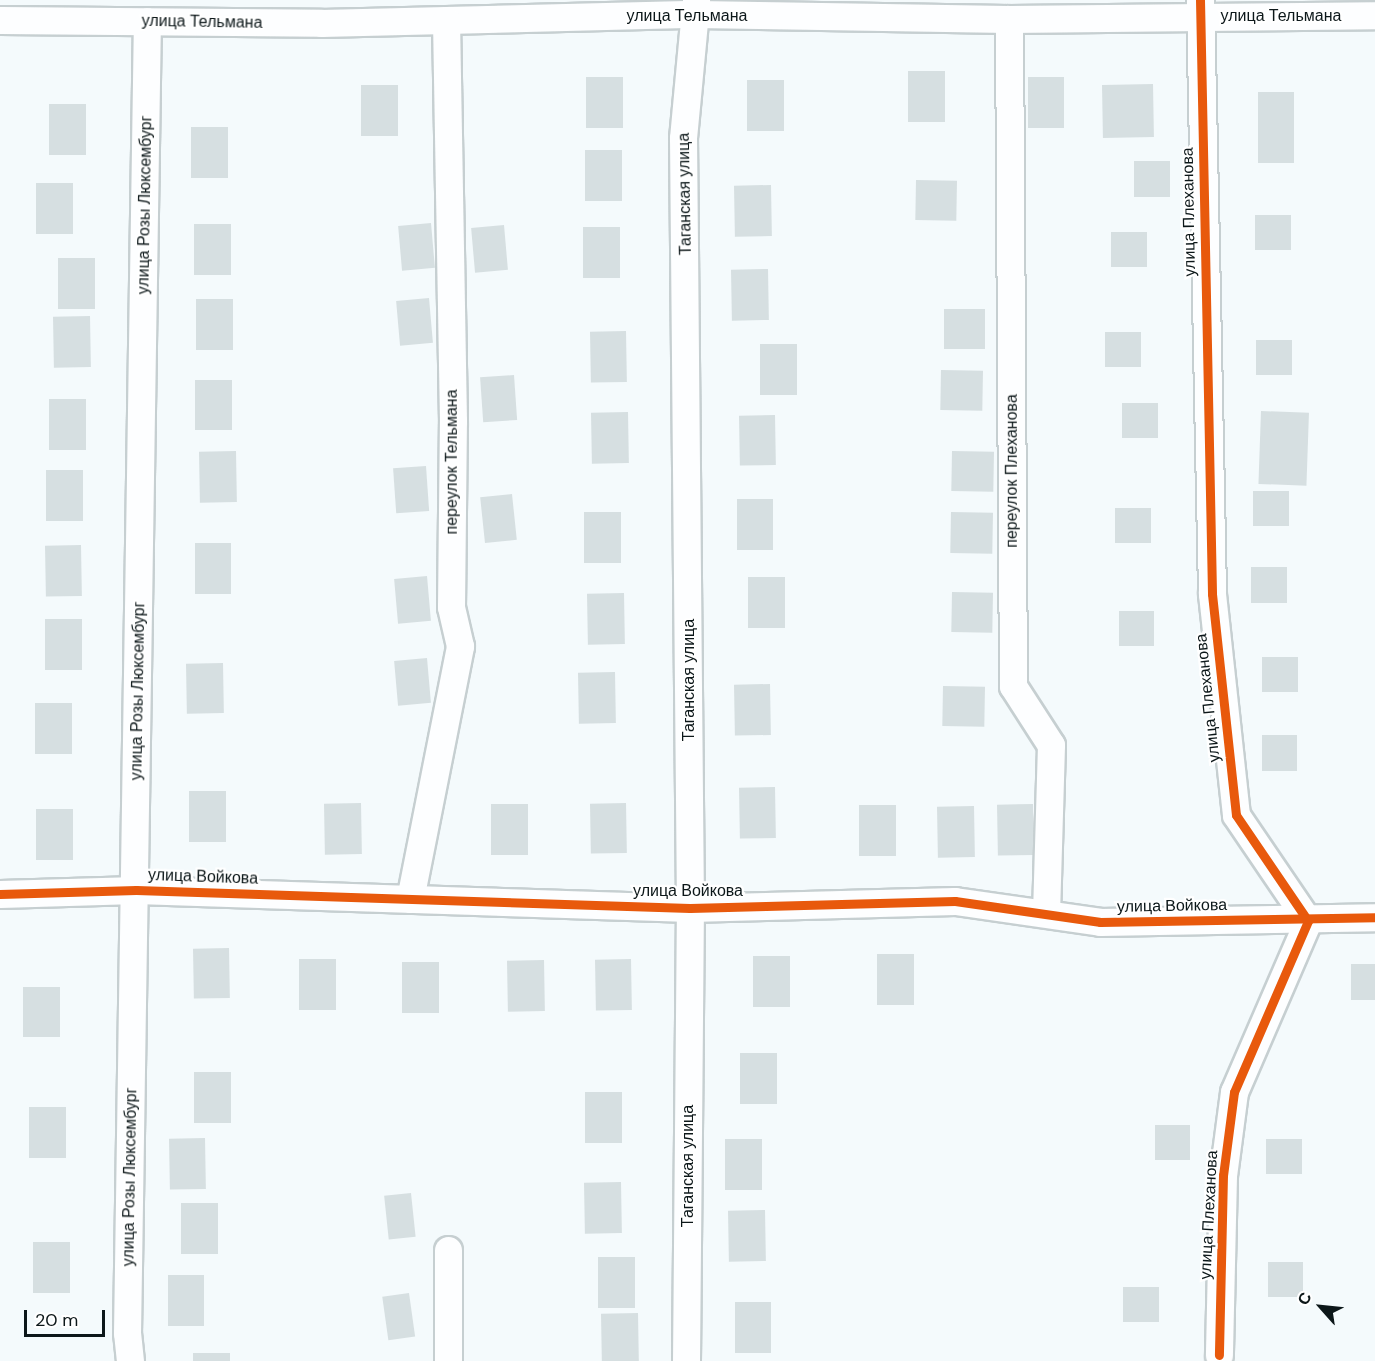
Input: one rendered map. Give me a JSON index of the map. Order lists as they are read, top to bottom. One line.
{"streets":{"street":["улица Тельмана","Таганская улица","улица Розы Люксембург","улица Плеханова","переулок Тельмана","переулок Плеханова","улица Войкова"]},"crossings":[["улица Тельмана","Таганская улица"],["улица Тельмана","улица Розы Люксембург"],["улица Тельмана","улица Плеханова"],["улица Тельмана","переулок Тельмана"],["улица Тельмана","переулок Плеханова"],["Таганская улица","улица Войкова"],["улица Розы Люксембург","улица Войкова"],["улица Плеханова","улица Войкова"],["переулок Тельмана","улица Войкова"],["переулок Плеханова","улица Войкова"]],"scale_bar":"20 m","north":"top left"}
